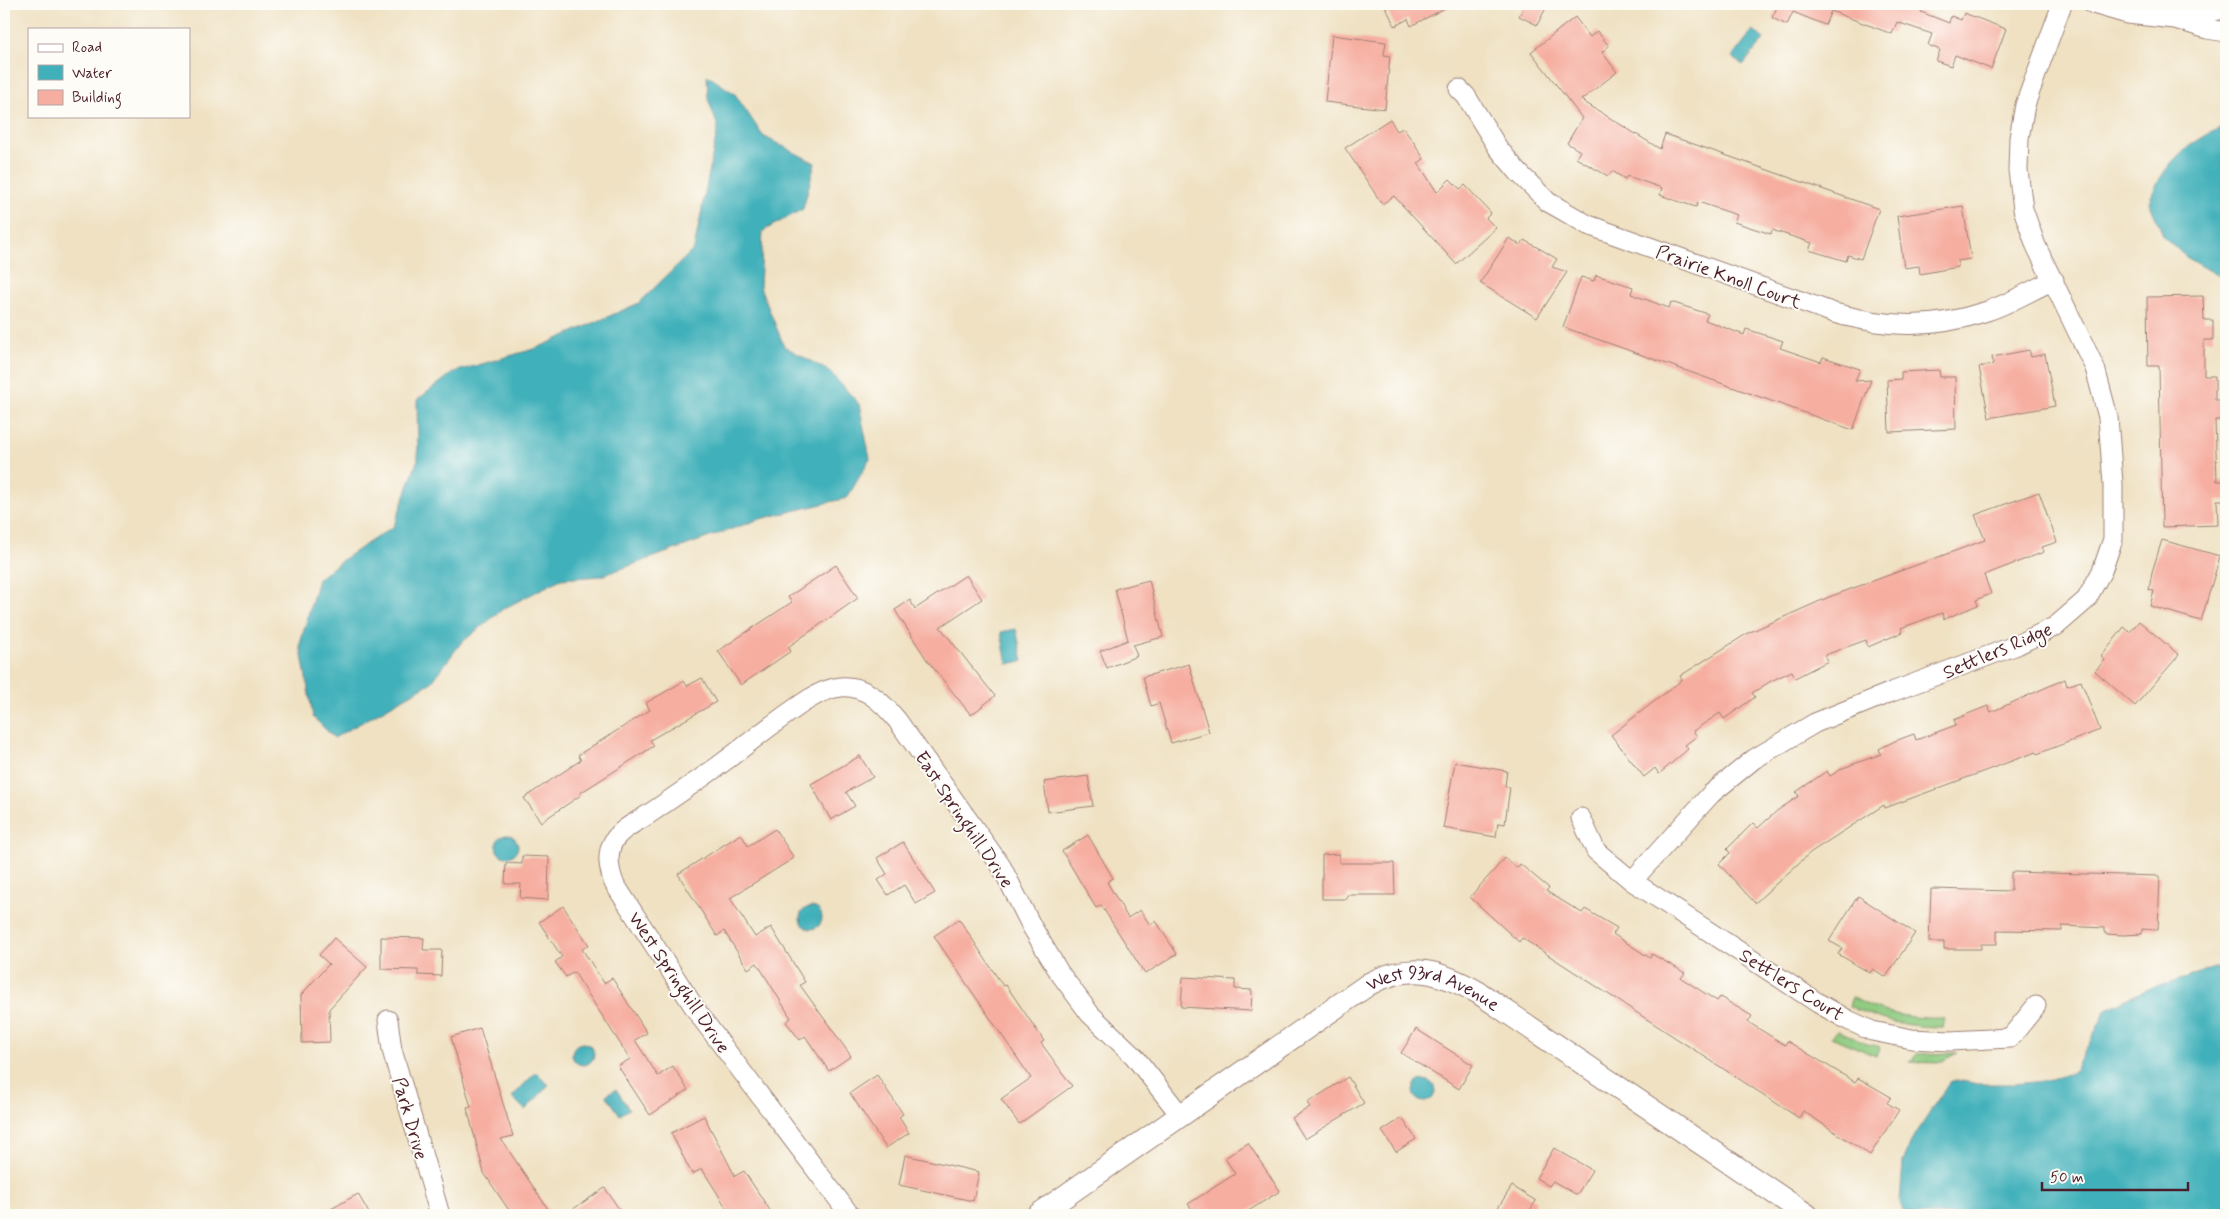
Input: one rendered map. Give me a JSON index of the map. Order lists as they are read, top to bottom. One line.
{"streets":{"street":["Prairie Knoll Court","Settlers Ridge","East Springhill Drive","West Springhill Drive","Settlers Court","West 93rd Avenue","Park Drive"]},"crossings":[["Prairie Knoll Court","Settlers Ridge"],["Settlers Ridge","Settlers Court"],["East Springhill Drive","West Springhill Drive"],["East Springhill Drive","West 93rd Avenue"]],"legend":["Road","Water","Building"],"scale_bar":"50 m"}
